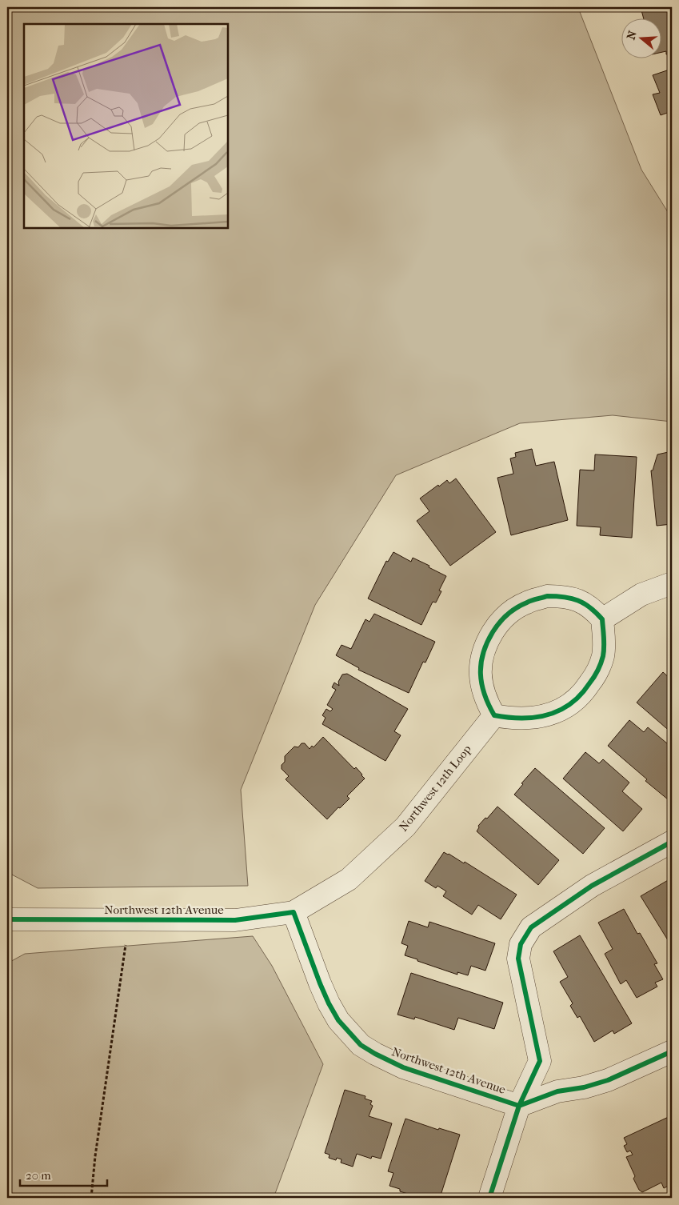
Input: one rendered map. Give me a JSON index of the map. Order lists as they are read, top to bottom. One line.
{"streets":{"street":["Northwest 12th Loop","Northwest 12th Avenue"]},"crossings":[["Northwest 12th Loop","Northwest 12th Avenue"]],"scale_bar":"20 m","north":"left"}
